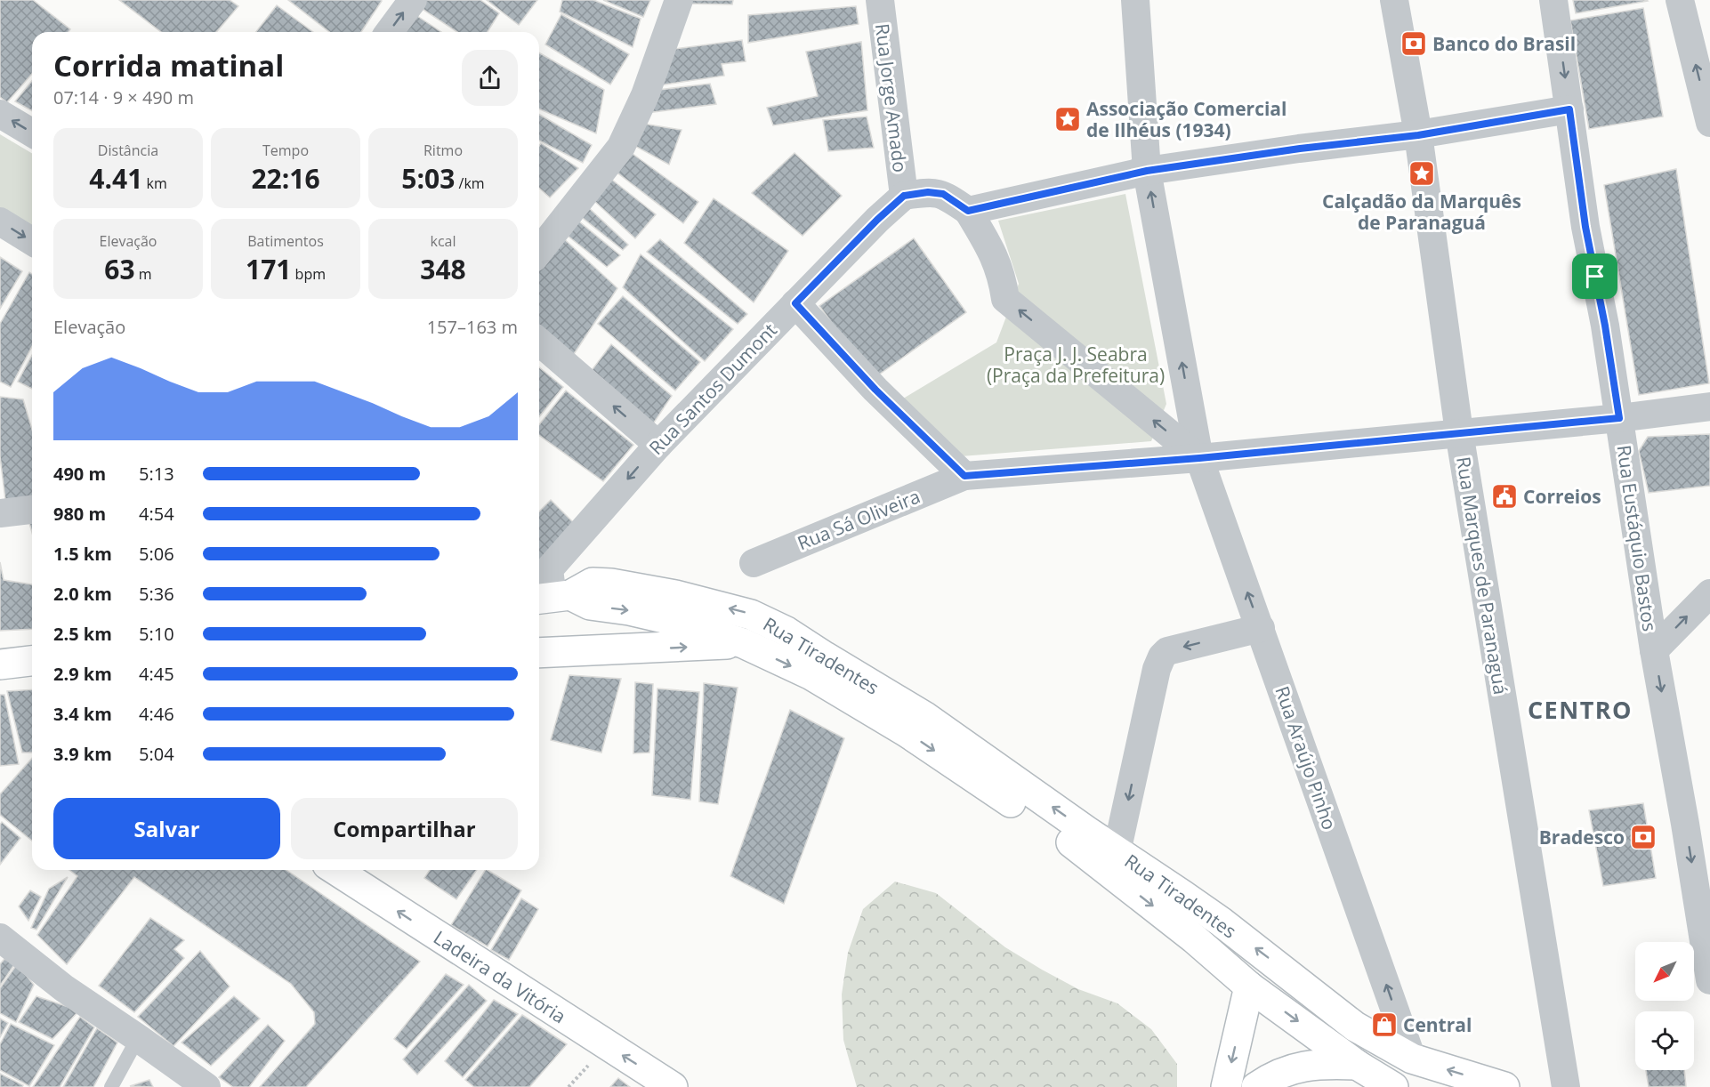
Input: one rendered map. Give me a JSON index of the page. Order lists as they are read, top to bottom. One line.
{"streets":{"main road":["Rua Tiradentes","Ladeira da Vitória"],"street":["Rua Jorge Amado","Rua Santos Dumont","Rua Sá Oliveira","Rua Eustáquio Bastos","Rua Marques de Paranaguá","Rua Araújo Pinho"]},"crossings":[["Rua Jorge Amado","Rua Santos Dumont"],["Rua Santos Dumont","Rua Tiradentes"],["Rua Sá Oliveira","Rua Eustáquio Bastos"],["Rua Sá Oliveira","Rua Marques de Paranaguá"],["Rua Sá Oliveira","Rua Araújo Pinho"],["Rua Tiradentes","Rua Araújo Pinho"]],"one_way":["Rua Eustáquio Bastos","Rua Araújo Pinho","Ladeira da Vitória"],"districts":["CENTRO"],"parks":["Praça J. J. Seabra (Praça da Prefeitura)"],"places":{"bank":["Banco do Brasil","Bradesco"],"place":["Associação Comercial de Ilhéus (1934)","Calçadão da Marquês de Paranaguá"],"public building":["Correios"],"shop":["Central"]},"north":"bottom left","page":{"heading":["Corrida matinal","07:14 · 9 × 490 m"],"stats":[["Distância","4.41 km"],["Tempo","22:16"],["Ritmo","5:03 /km"],["Elevação","63 m"],["Batimentos","171 bpm"],["kcal","348"]],"chart":["Elevação","157–163 m"],"list":[{"name":"490 m","note":"5:13"},{"name":"980 m","note":"4:54"},{"name":"1.5 km","note":"5:06"},{"name":"2.0 km","note":"5:36"},{"name":"2.5 km","note":"5:10"},{"name":"2.9 km","note":"4:45"},{"name":"3.4 km","note":"4:46"},{"name":"3.9 km","note":"5:04"}],"buttons":["Salvar","Compartilhar"]}}
